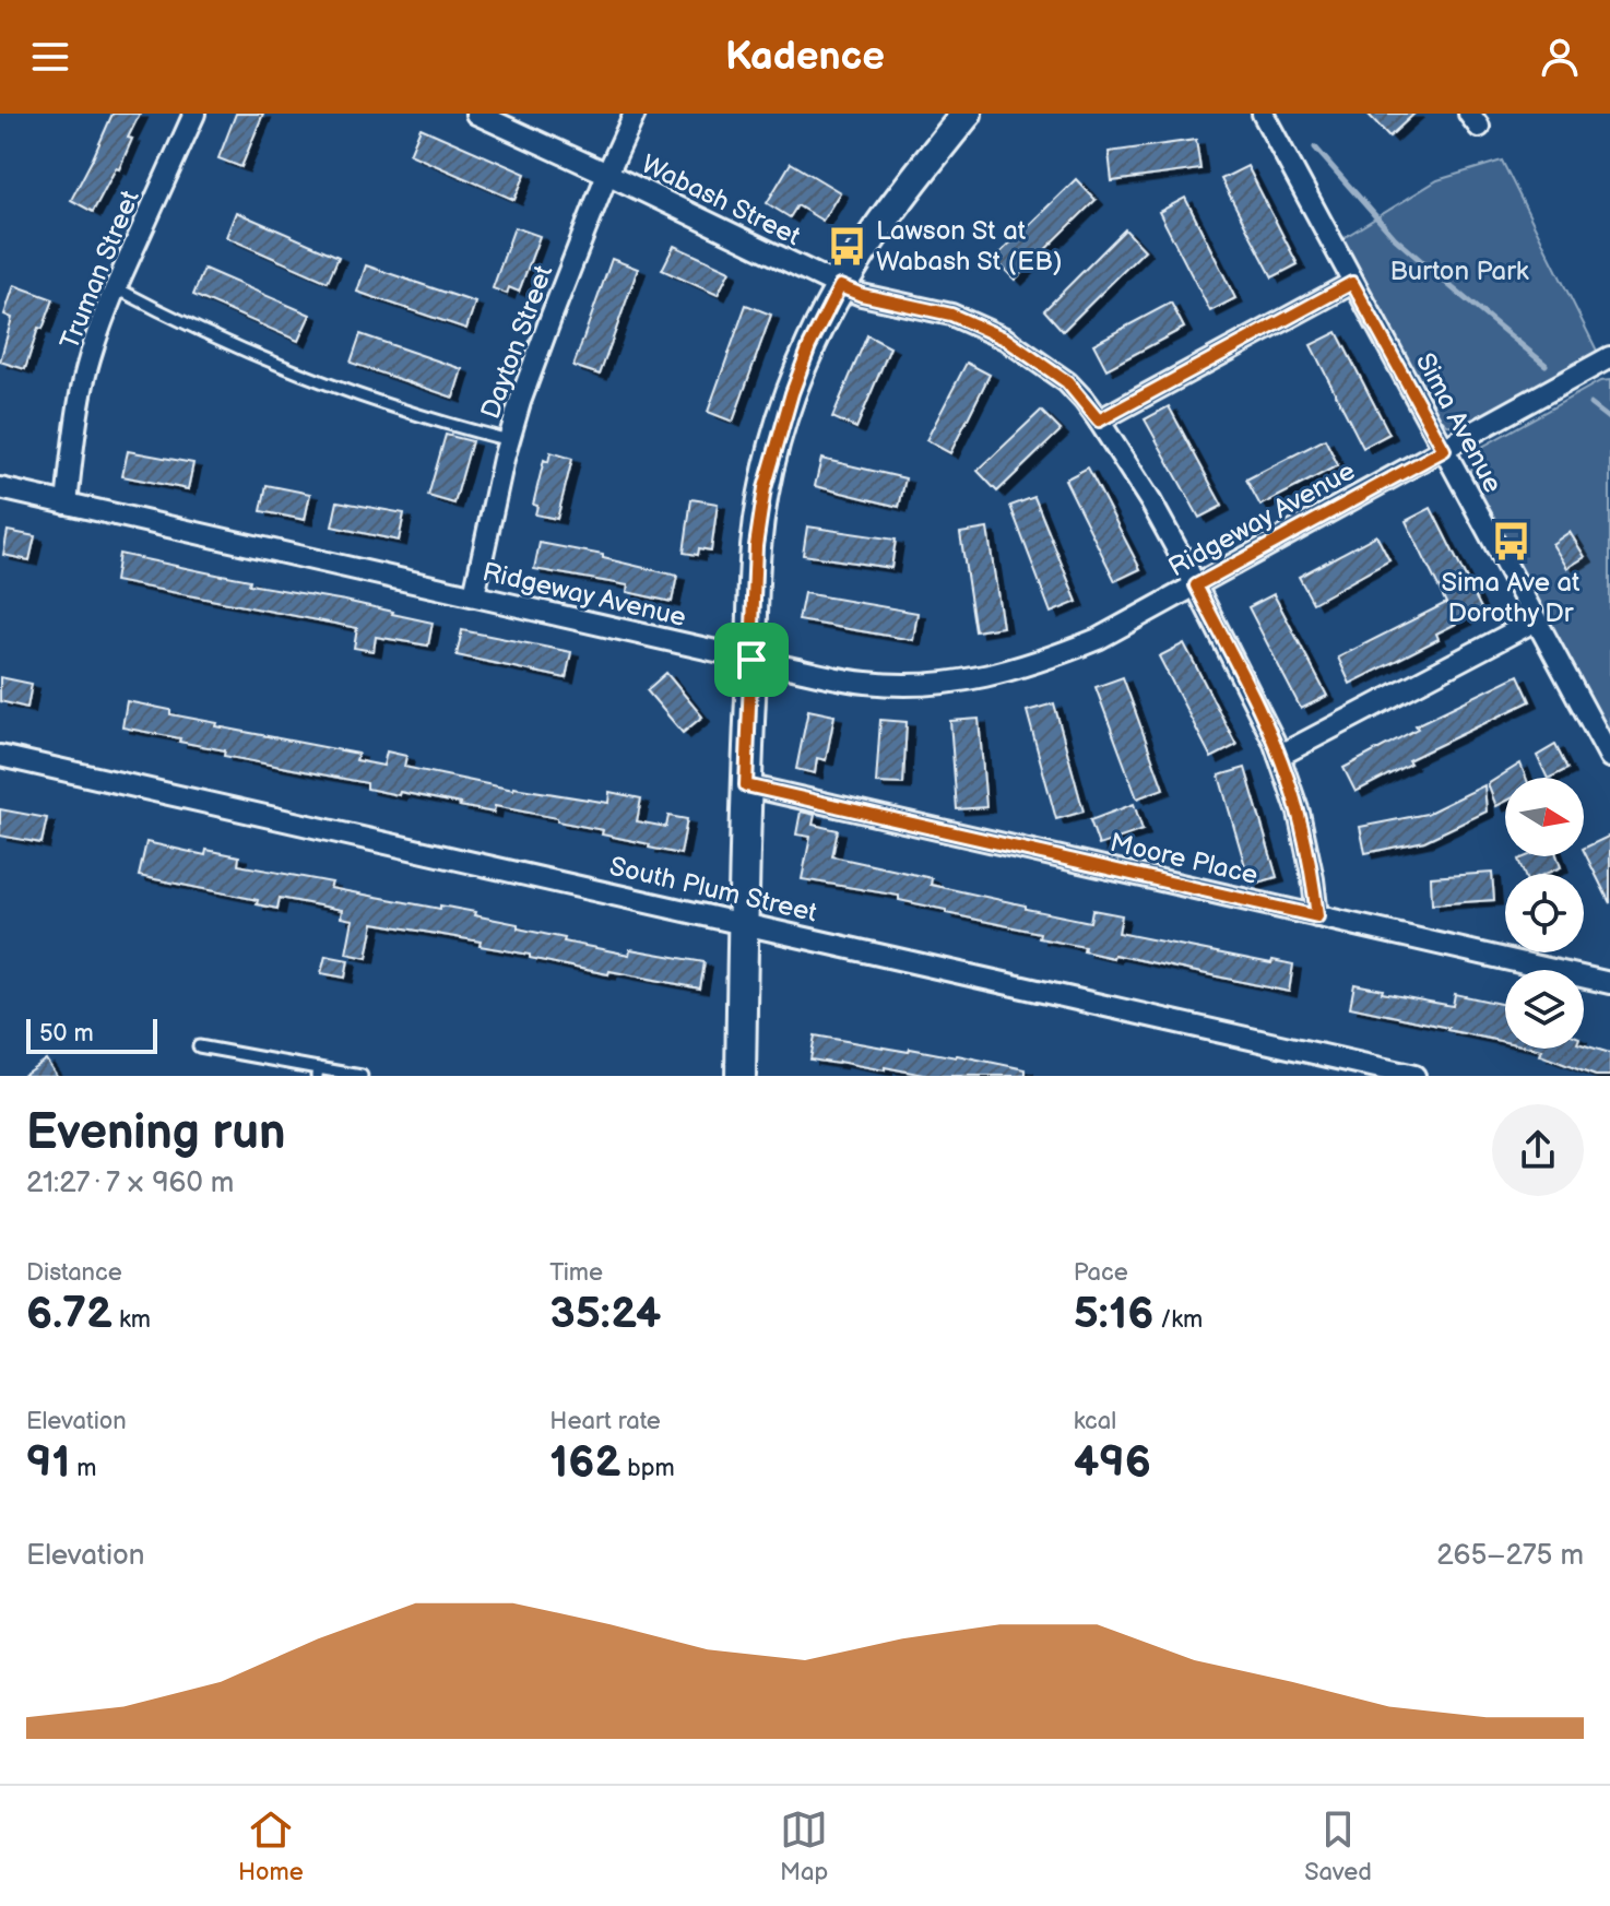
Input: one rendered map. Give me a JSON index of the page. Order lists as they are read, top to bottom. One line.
{"streets":{"street":["Wabash Street","Truman Street","Dayton Street","Sima Avenue","Ridgeway Avenue","Moore Place","South Plum Street"]},"crossings":[["Wabash Street","Dayton Street"],["Wabash Street","Ridgeway Avenue"],["Wabash Street","Moore Place"],["Truman Street","Ridgeway Avenue"],["Dayton Street","Ridgeway Avenue"],["Sima Avenue","Ridgeway Avenue"]],"parks":["Burton Park"],"places":{"bus stop":["Lawson St at Wabash St (EB)","Sima Ave at Dorothy Dr"]},"scale_bar":"50 m","north":"right","page":{"header":"Kadence","scale":"50 m","heading":["Evening run","21:27 · 7 × 960 m"],"stats":[["Distance","6.72 km"],["Time","35:24"],["Pace","5:16 /km"],["Elevation","91 m"],["Heart rate","162 bpm"],["kcal","496"]],"chart":["Elevation","265–275 m"],"tabs":["Home","Map","Saved"]}}
